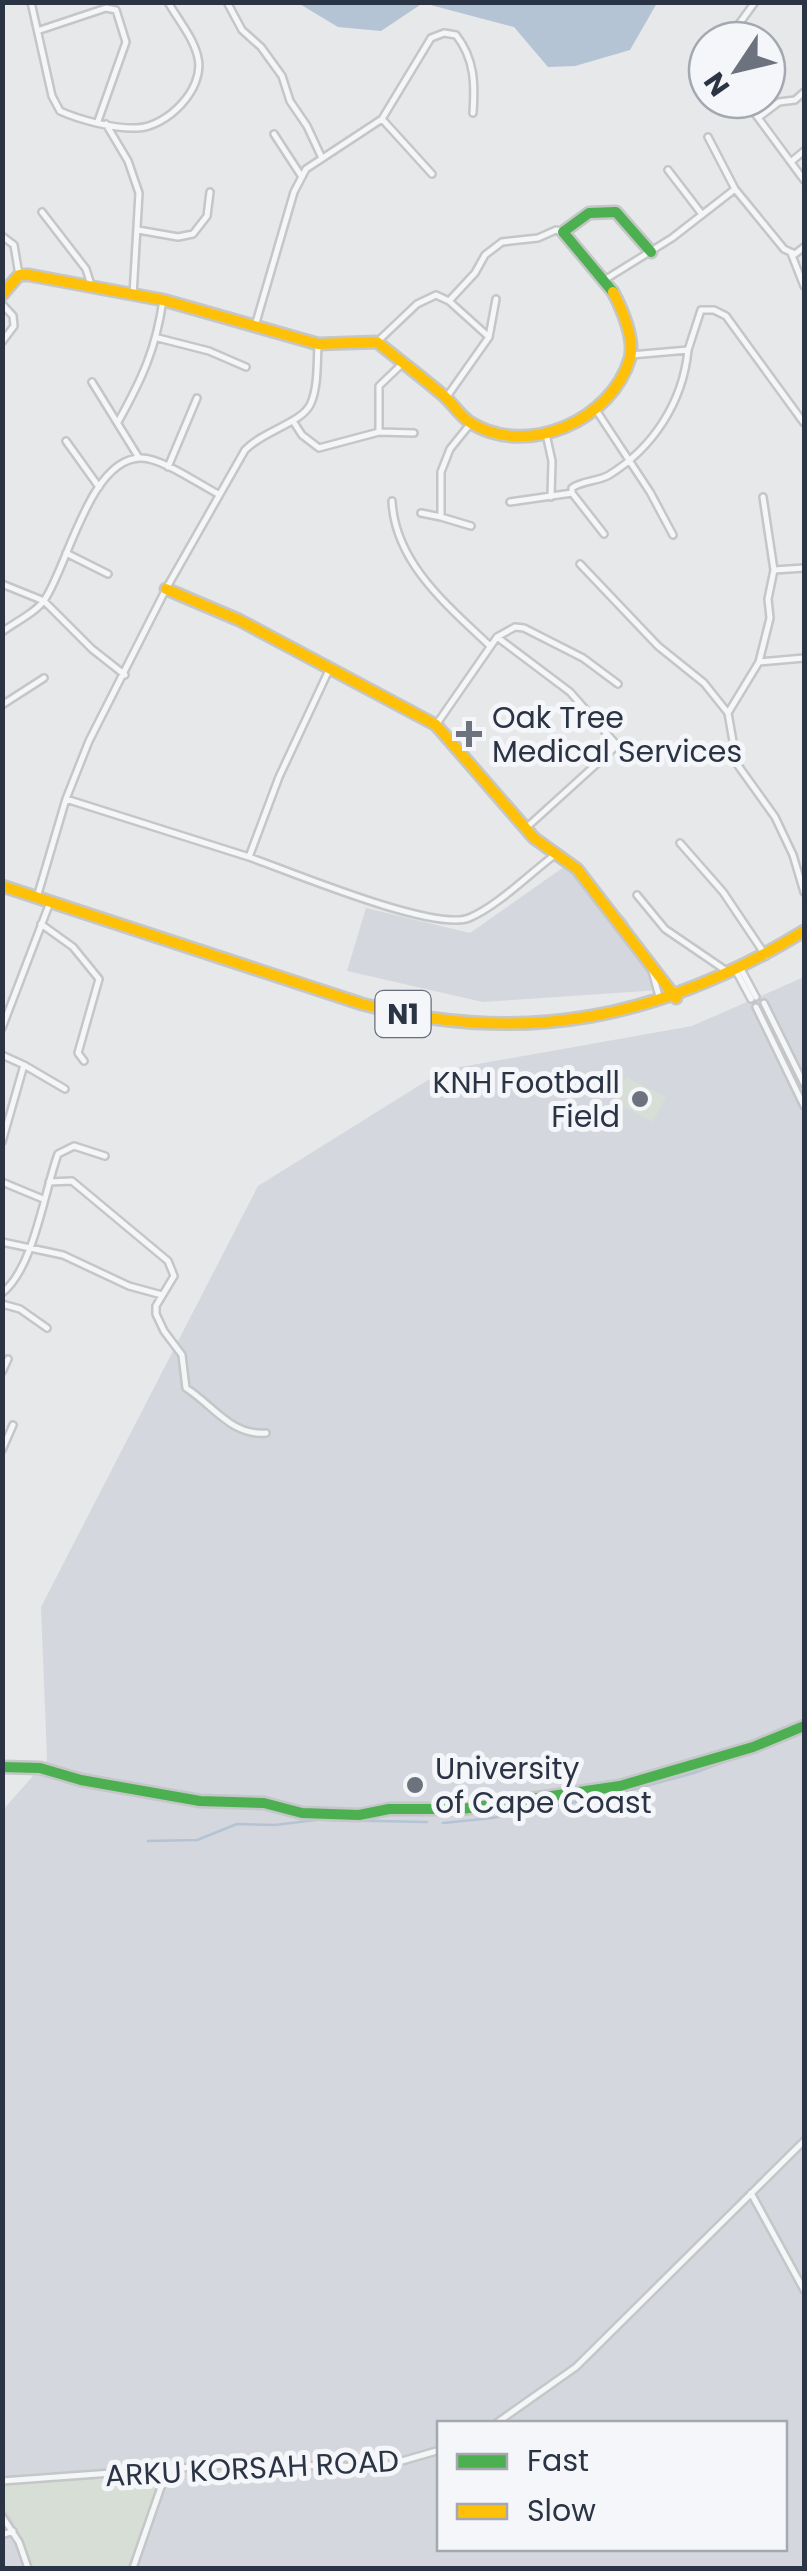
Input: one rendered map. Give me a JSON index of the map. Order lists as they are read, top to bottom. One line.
{"streets":{"main road":["N1"],"street":["ARKU KORSAH ROAD"]},"places":{"health":["Oak Tree Medical Services"],"other":["KNH Football Field","University of Cape Coast"]},"legend":["Fast","Slow"],"north":"bottom left"}
